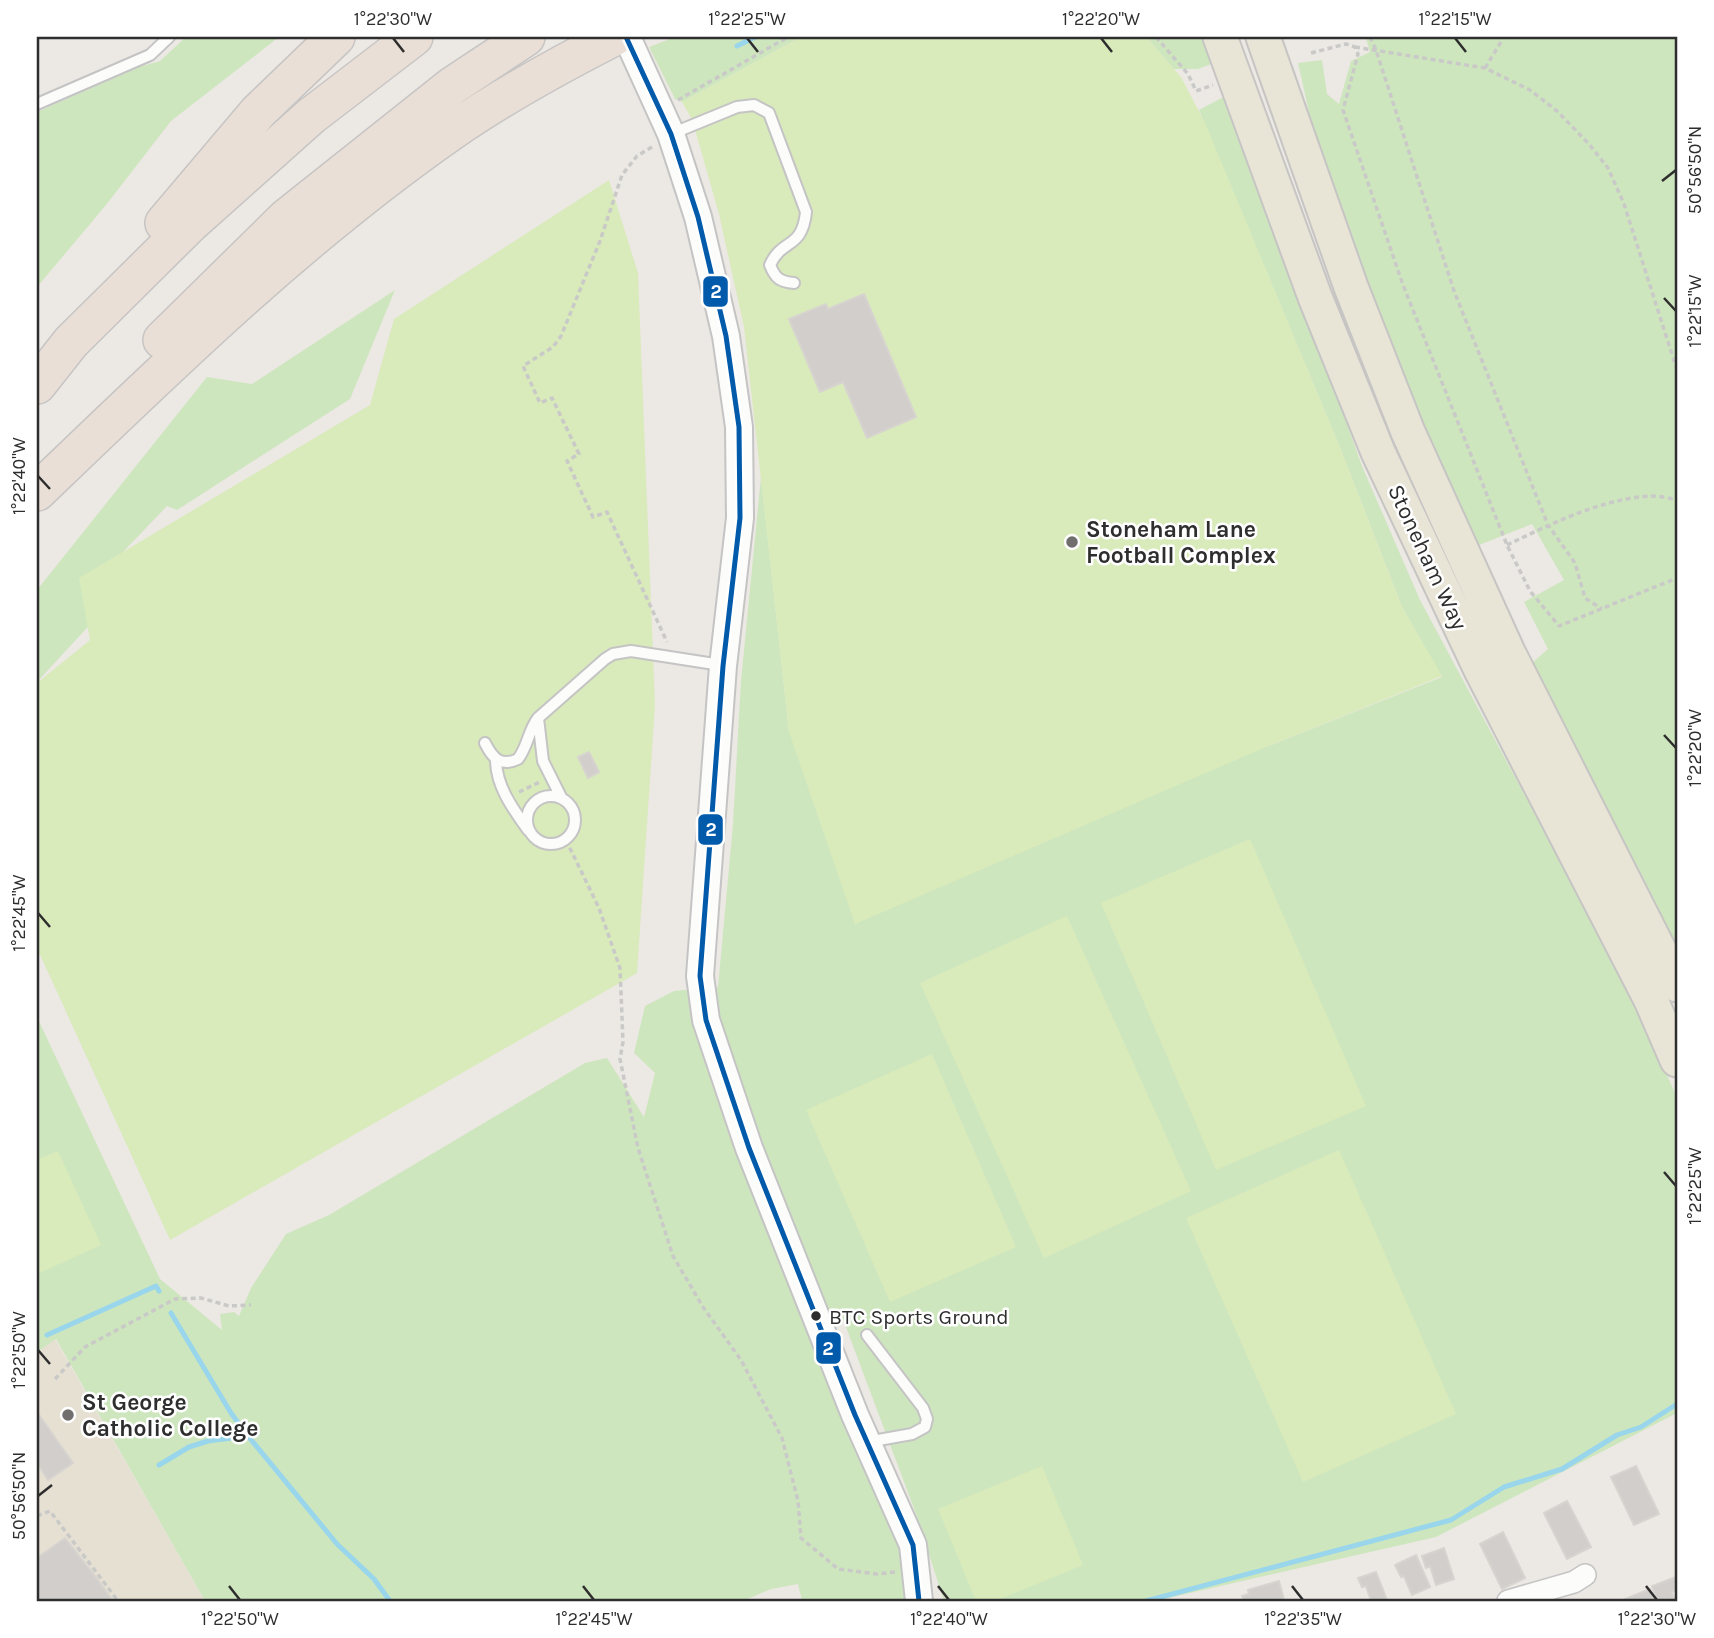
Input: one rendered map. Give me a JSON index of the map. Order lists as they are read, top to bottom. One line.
{"streets":{"main road":["Stoneham Way"]},"places":["Stoneham Lane Football Complex","BTC Sports Ground","St George Catholic College"],"lines":["transit line 2"],"coordinates":["1°22'30\"W","1°22'25\"W","1°22'20\"W","1°22'15\"W","50°56'50\"N","1°22'40\"W","1°22'45\"W","1°22'50\"W","1°22'35\"W"]}
